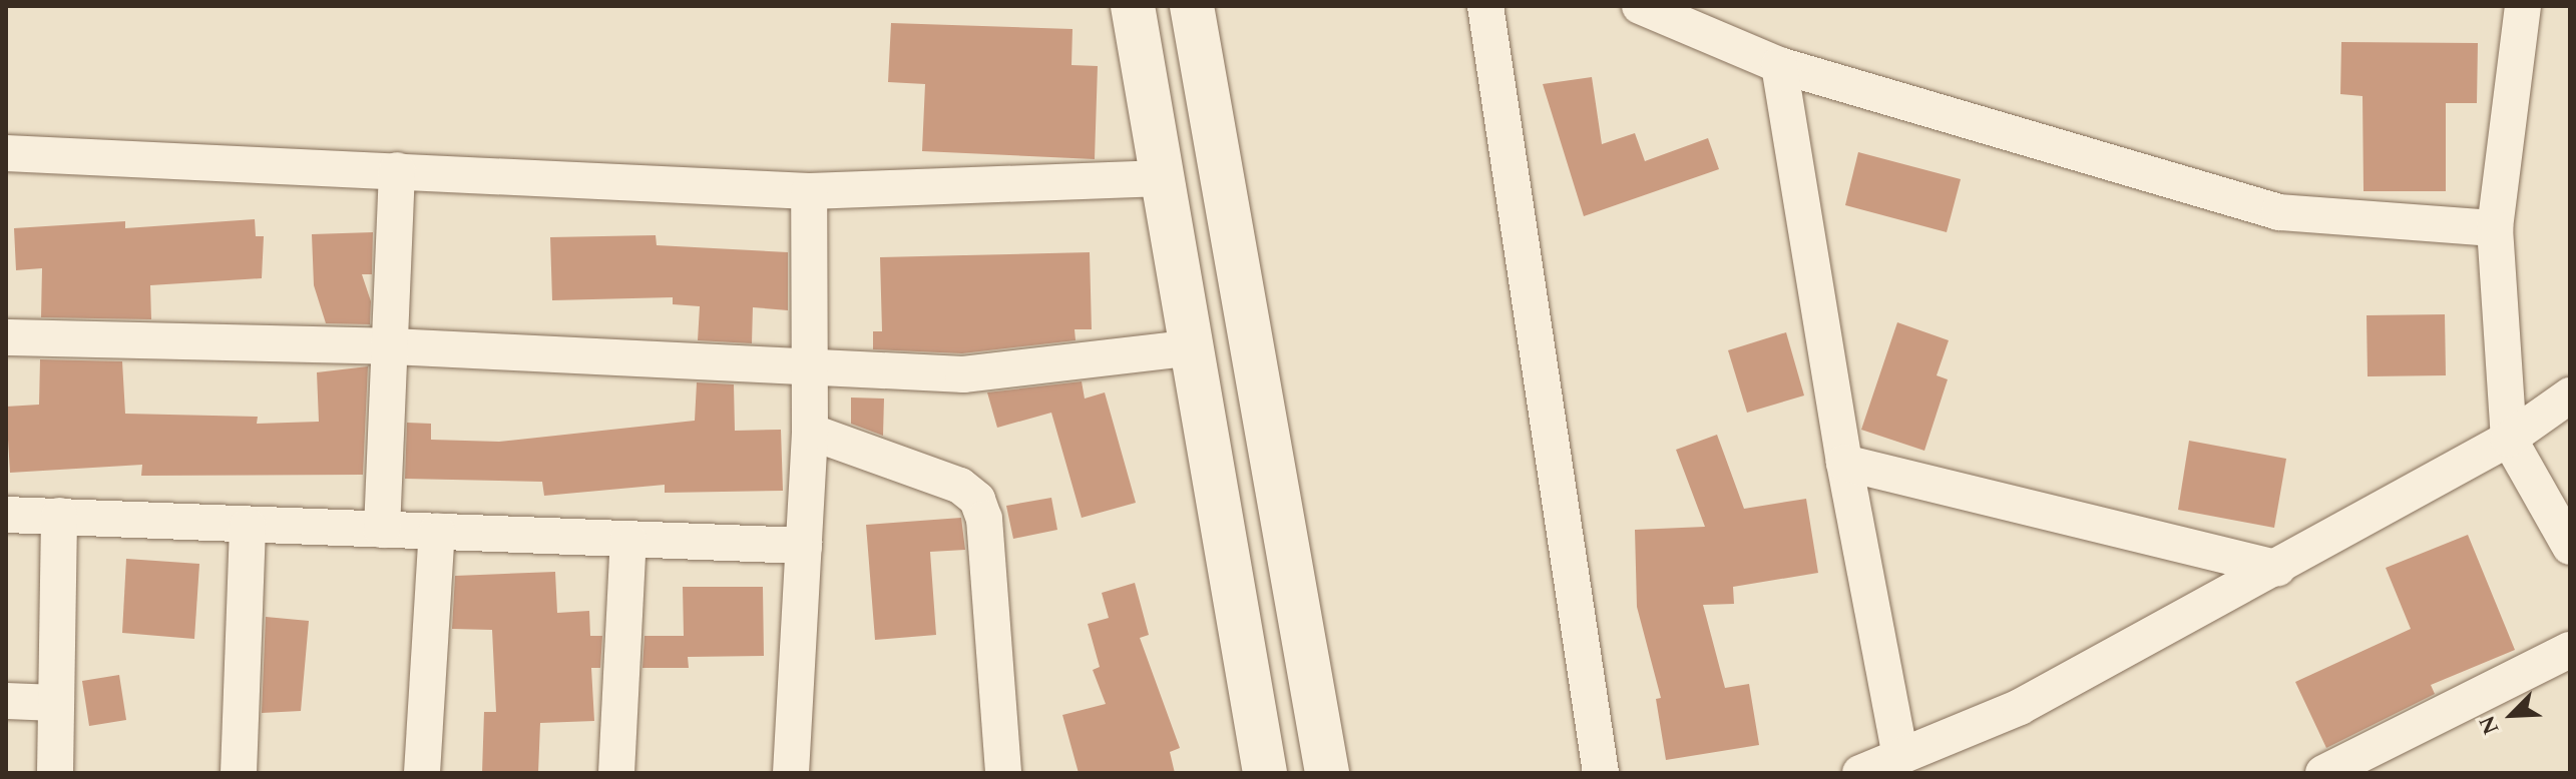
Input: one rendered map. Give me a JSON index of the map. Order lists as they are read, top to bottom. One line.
{"north":"bottom left"}
